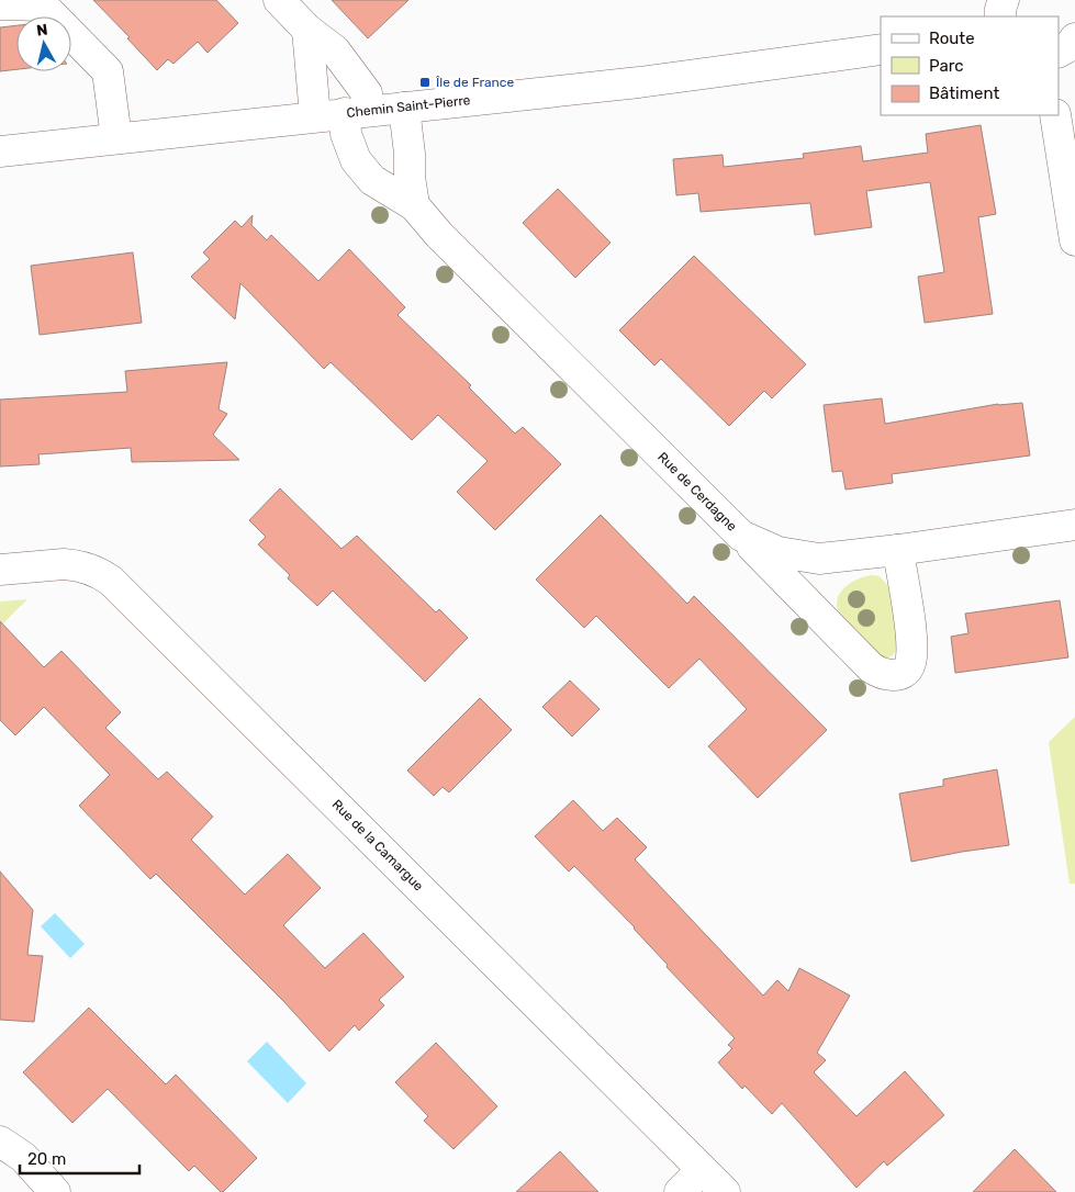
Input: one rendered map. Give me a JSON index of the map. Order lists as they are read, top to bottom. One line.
{"streets":{"street":["Chemin Saint-Pierre","Rue de Cerdagne","Rue de la Camargue"]},"crossings":[["Chemin Saint-Pierre","Rue de Cerdagne"]],"places":{"transit":["Île de France"]},"legend":["Route","Parc","Bâtiment"],"scale_bar":"20 m","north":"top"}
